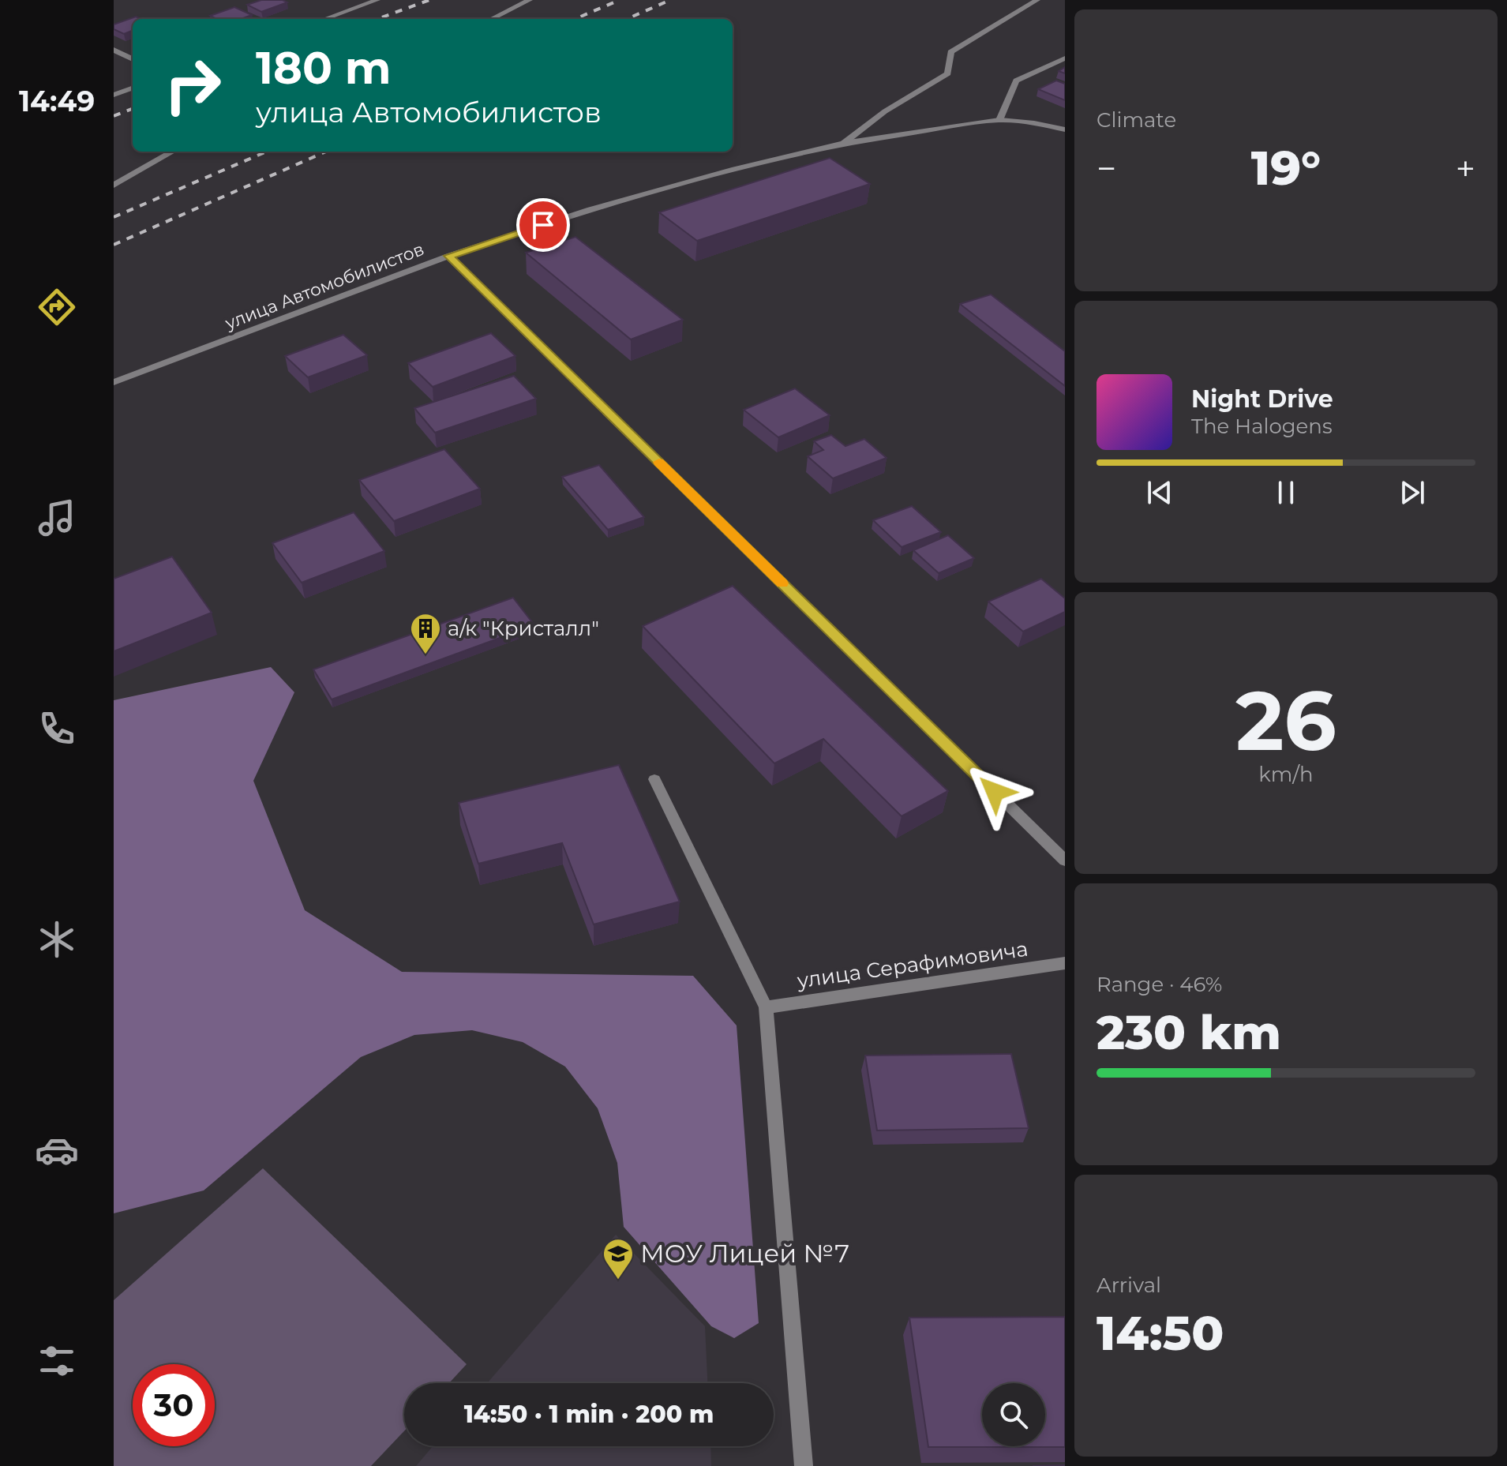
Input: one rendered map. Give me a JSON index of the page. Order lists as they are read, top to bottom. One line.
{"streets":{"street":["улица Автомобилистов","улица Серафимовича"]},"places":{"building":["а/к \"Кристалл\""],"school or university":["МОУ Лицей №7"]},"page":{"tabs":"14:49","tile":["Climate",["26","km/h"],["Range · 46%","230 km"],["Arrival","14:50"]],"turn":["180 m","улица Автомобилистов"],"heat":["−","19°","+"],"song":["Night Drive","The Halogens"],"limit":"30","trip":"14:50 · 1 min · 200 m"}}
